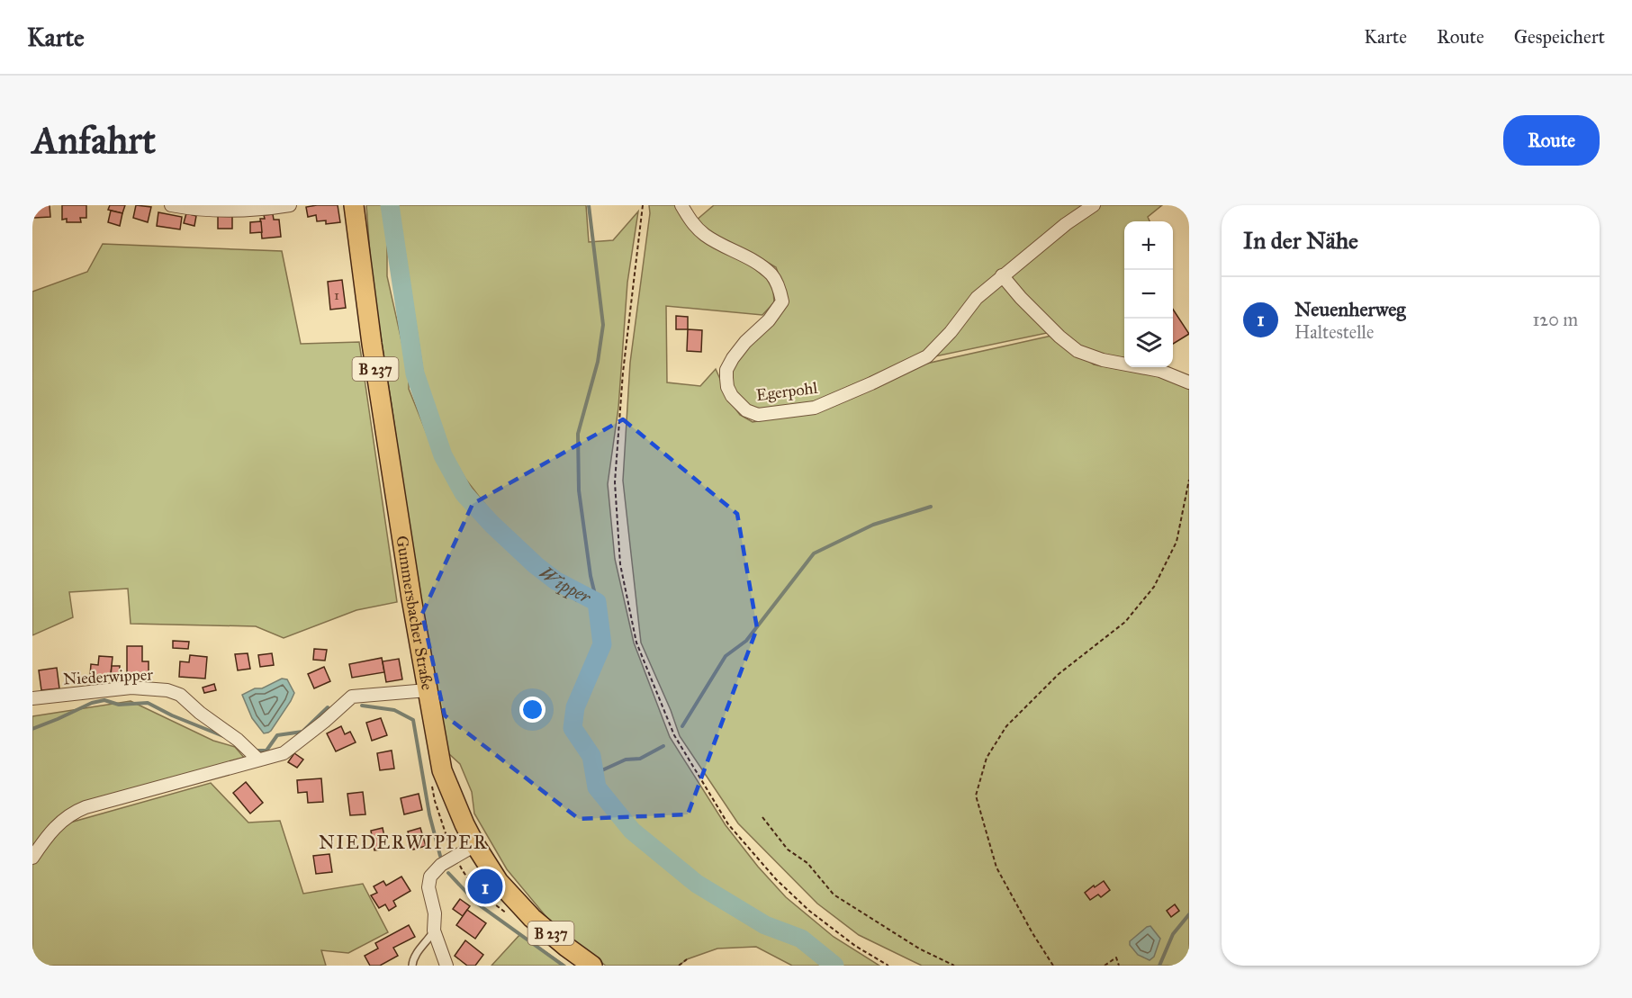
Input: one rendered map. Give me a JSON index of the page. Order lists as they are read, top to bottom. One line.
{"streets":{"main road":["B 237","Gummersbacher Straße"],"street":["Egerpohl","Niederwipper"]},"districts":["NIEDERWIPPER"],"water":["Wipper"],"house_numbers":["1"],"page":{"header":"Karte","nav":["Karte","Route","Gespeichert"],"buttons":"Route","title":"Anfahrt","heading":"In der Nähe","map_buttons":["+","−"],"list":[{"mark":"1","name":"Neuenherweg","note":"Haltestelle","value":"120 m"}],"pins":"1"}}
